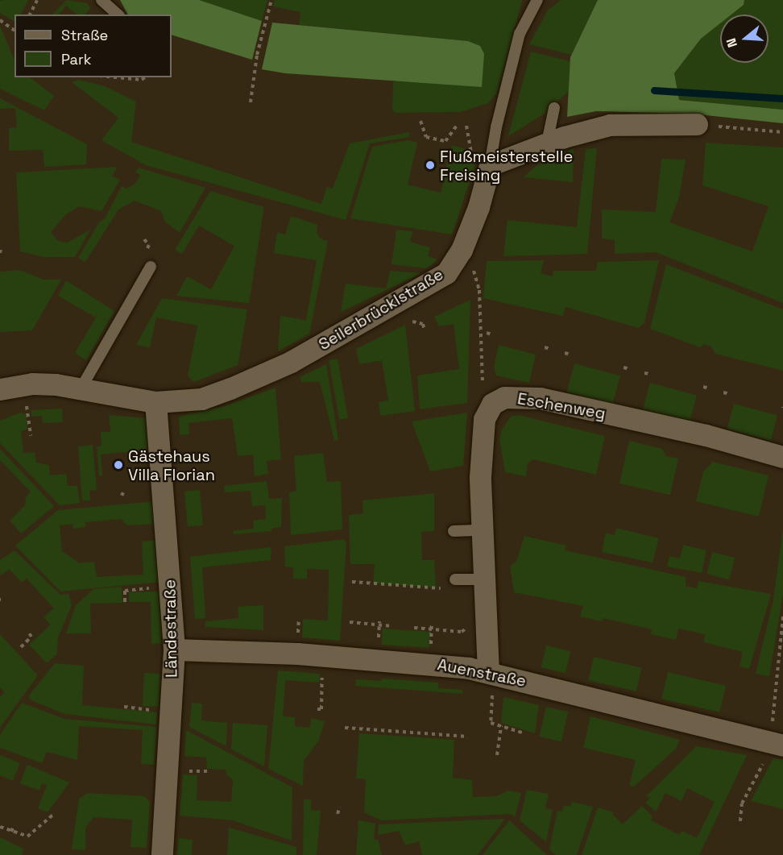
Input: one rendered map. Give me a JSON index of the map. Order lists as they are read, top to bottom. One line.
{"streets":{"street":["Seilerbrücklstraße","Eschenweg","Ländestraße","Auenstraße"]},"crossings":[["Seilerbrücklstraße","Ländestraße"],["Ländestraße","Auenstraße"]],"places":["Flußmeisterstelle Freising","Gästehaus Villa Florian"],"legend":["Straße","Park"],"north":"left"}
